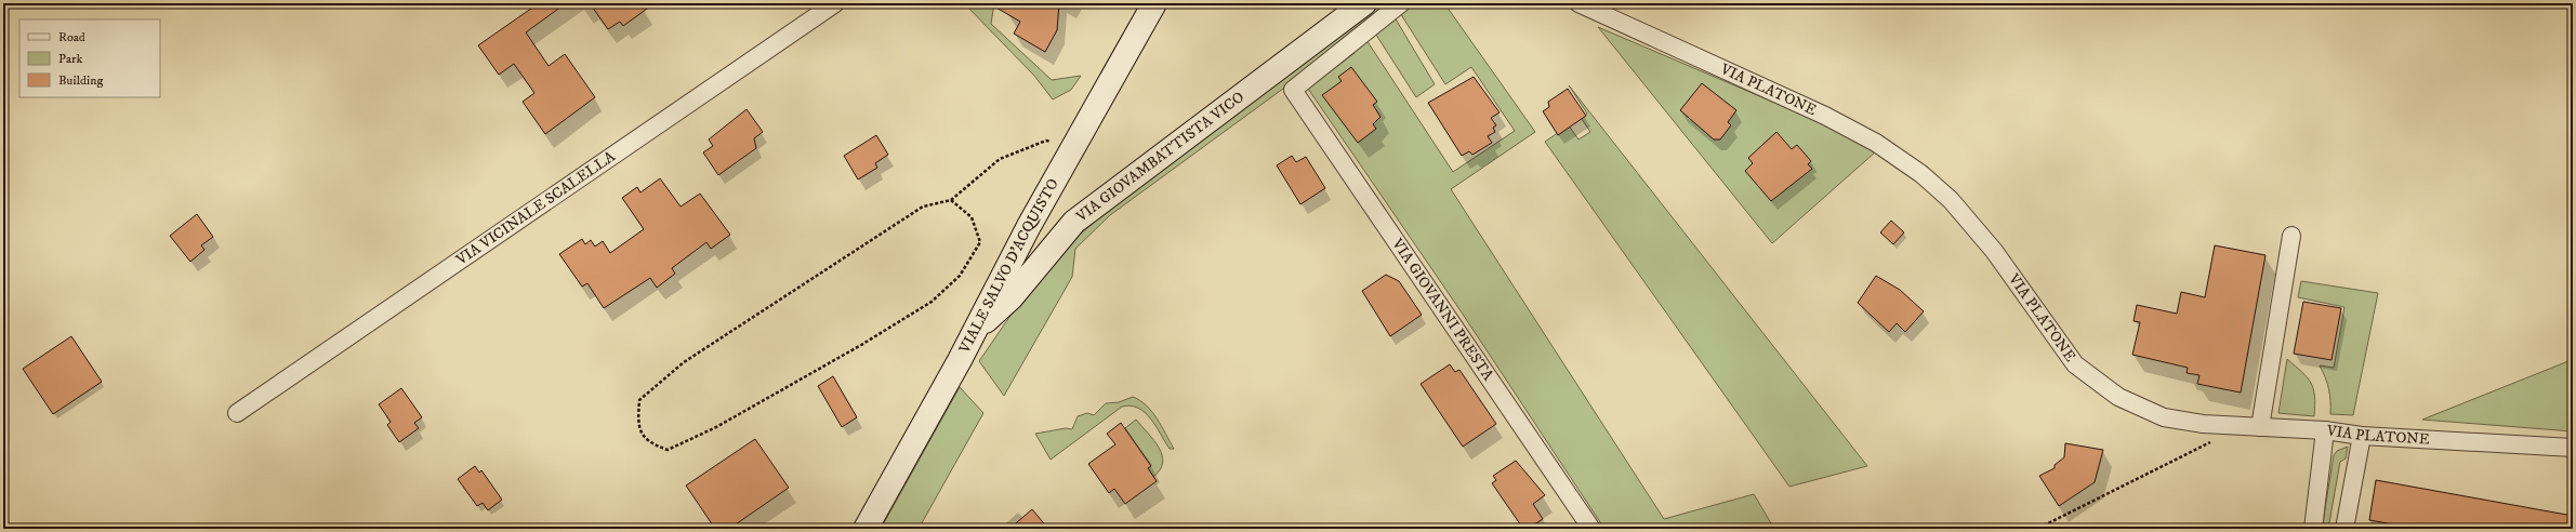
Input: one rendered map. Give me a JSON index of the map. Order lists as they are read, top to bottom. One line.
{"streets":{"street":["VIA PLATONE","VIA GIOVAMBATTISTA VICO","VIA VICINALE SCALELLA","VIALE SALVO D'ACQUISTO","VIA GIOVANNI PRESTA"]},"crossings":[["VIA GIOVAMBATTISTA VICO","VIALE SALVO D'ACQUISTO"]],"legend":["Road","Park","Building"]}
